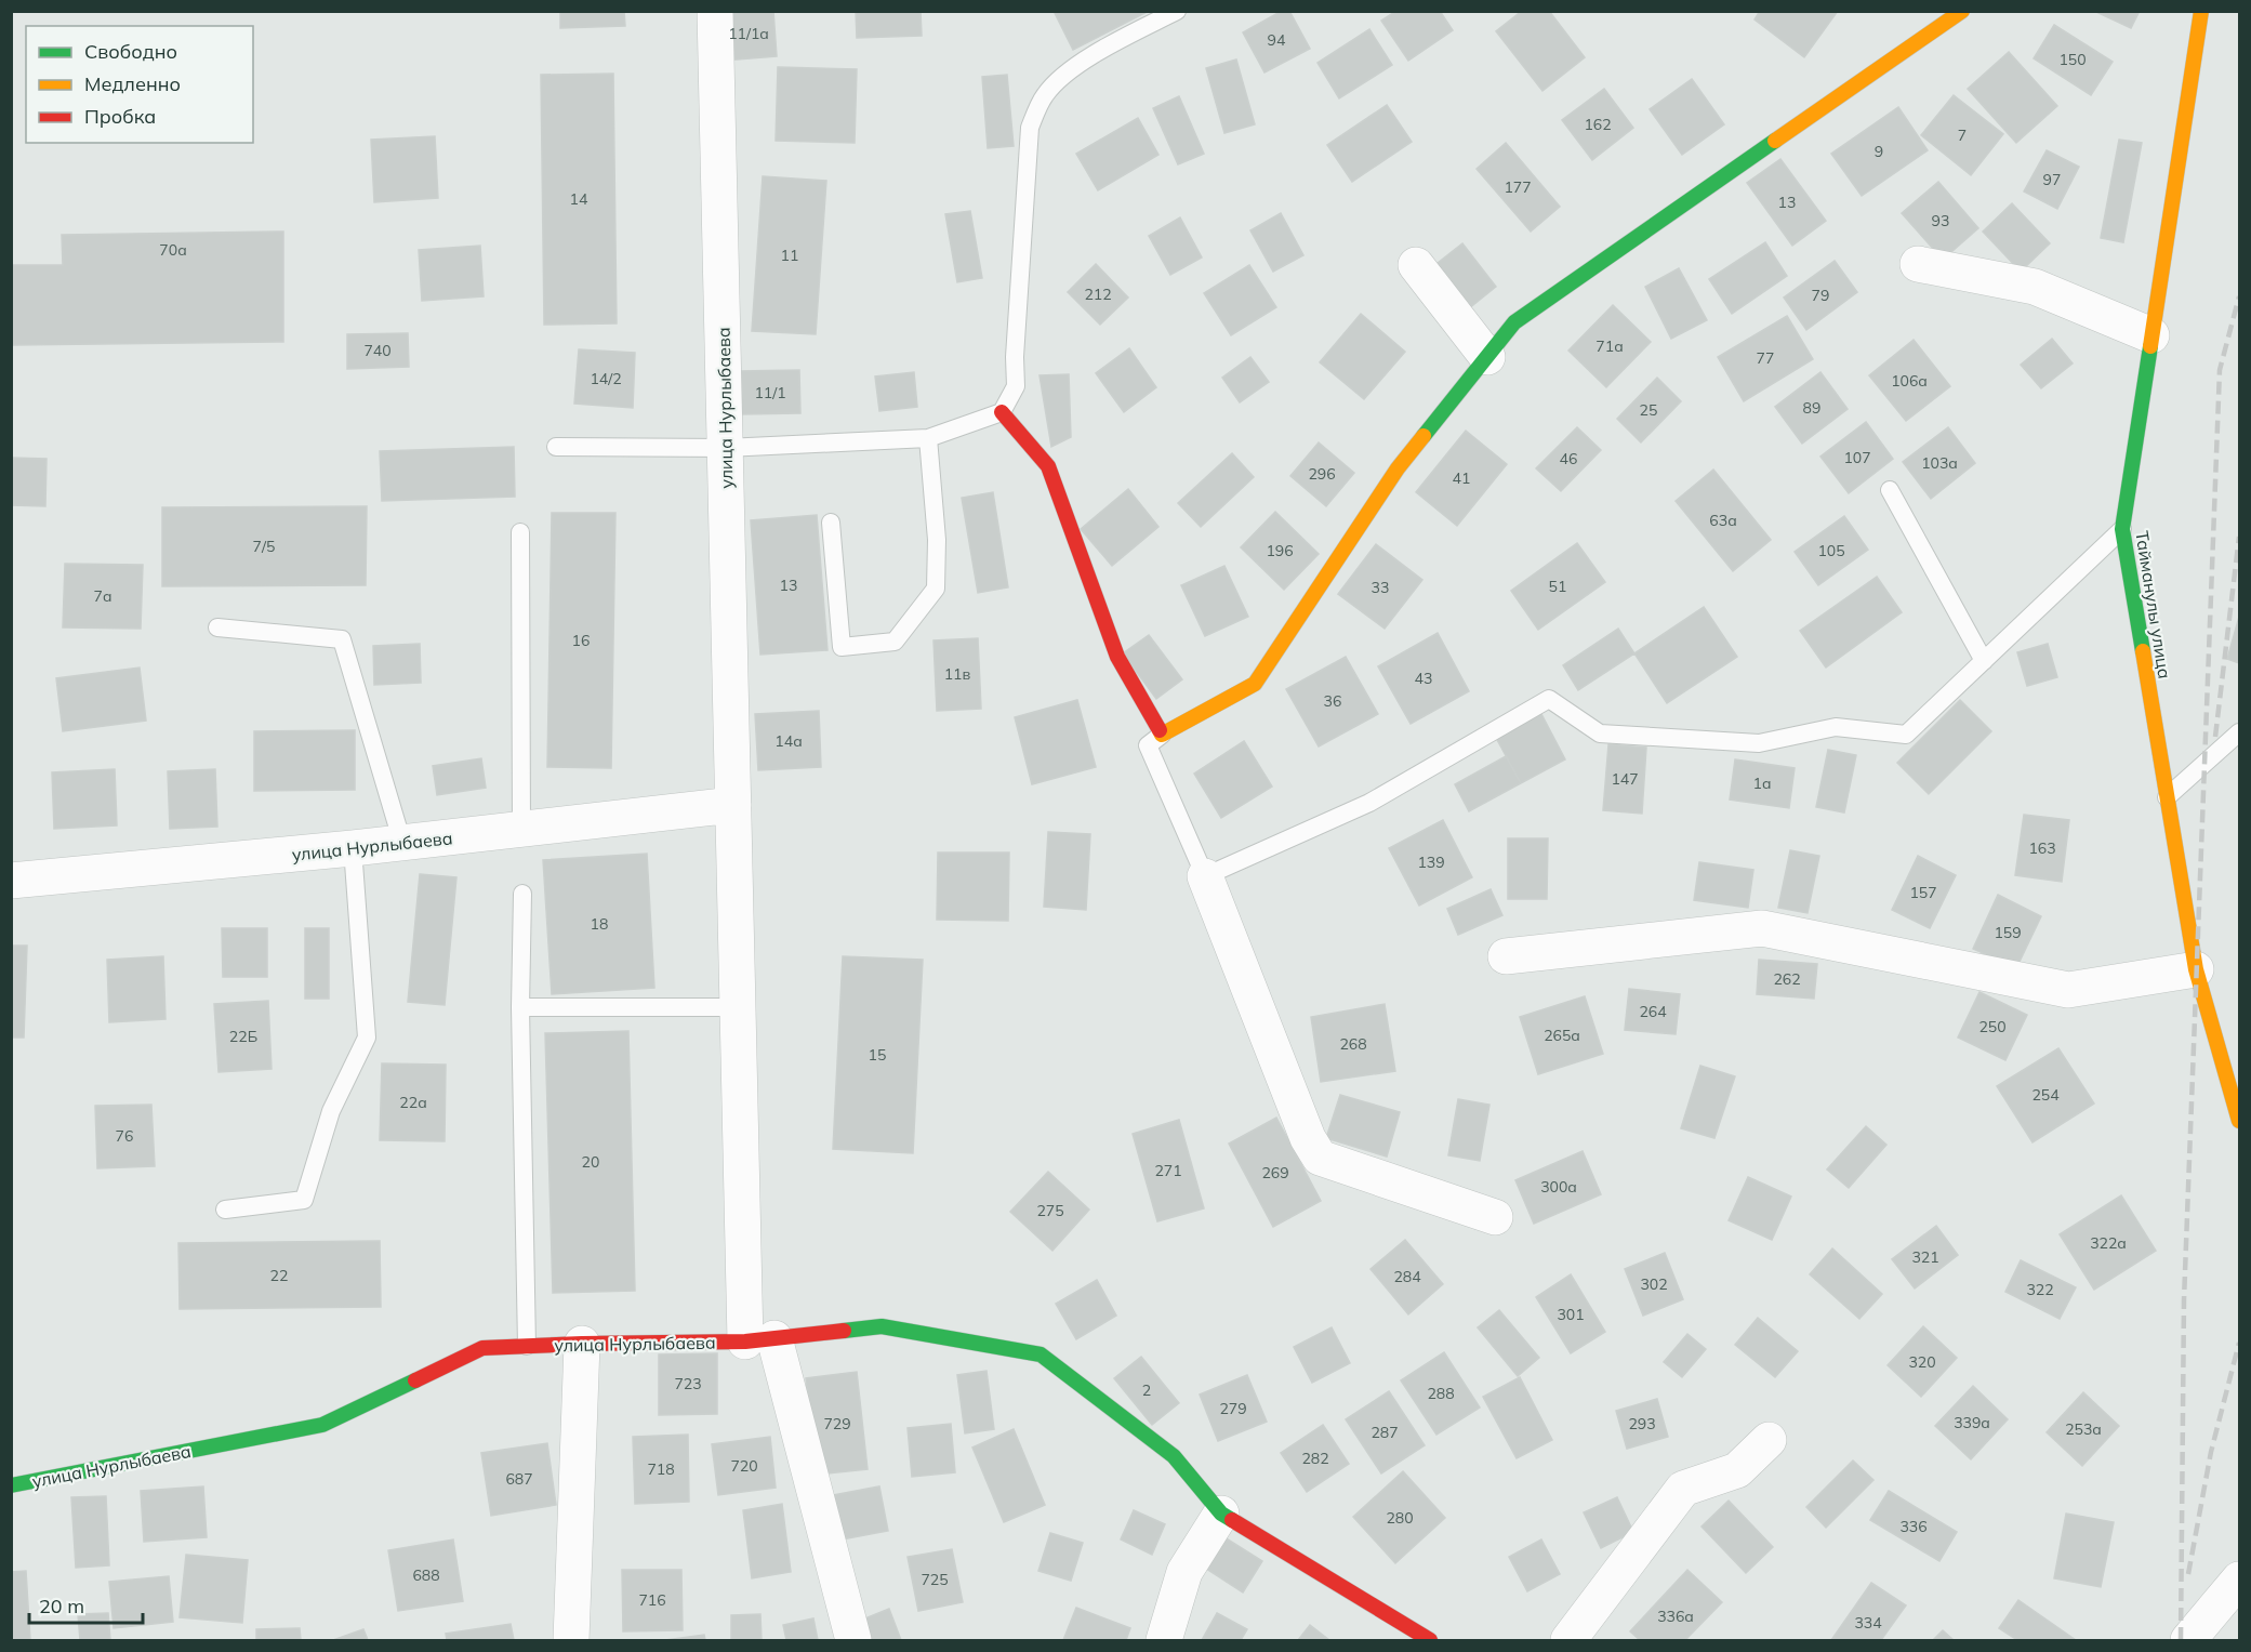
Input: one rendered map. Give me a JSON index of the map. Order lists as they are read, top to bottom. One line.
{"streets":{"street":["улица Нурлыбаева","Тайманулы улица"]},"house_numbers":["11/1а","94","150","162","7","9","97","177","14","13","93","70а","11","212","79","71а","740","77","14/2","106а","11/1","89","25","107","46","103а","296","41","63а","7/5","196","105","13","51","33","7а","16","11в","43","36","14а","147","1а","163","139","157","18","159","262","264","250","265а","22Б","268","15","254","22а","76","20","271","269","300а","275","322а","321","22","284","302","322","301","320","723","2","288","279","339а","729","293","253а","287","282","720","718","687","280","336","688","725","716","336а","334"],"legend":["Свободно","Медленно","Пробка"],"scale_bar":"20 m"}
